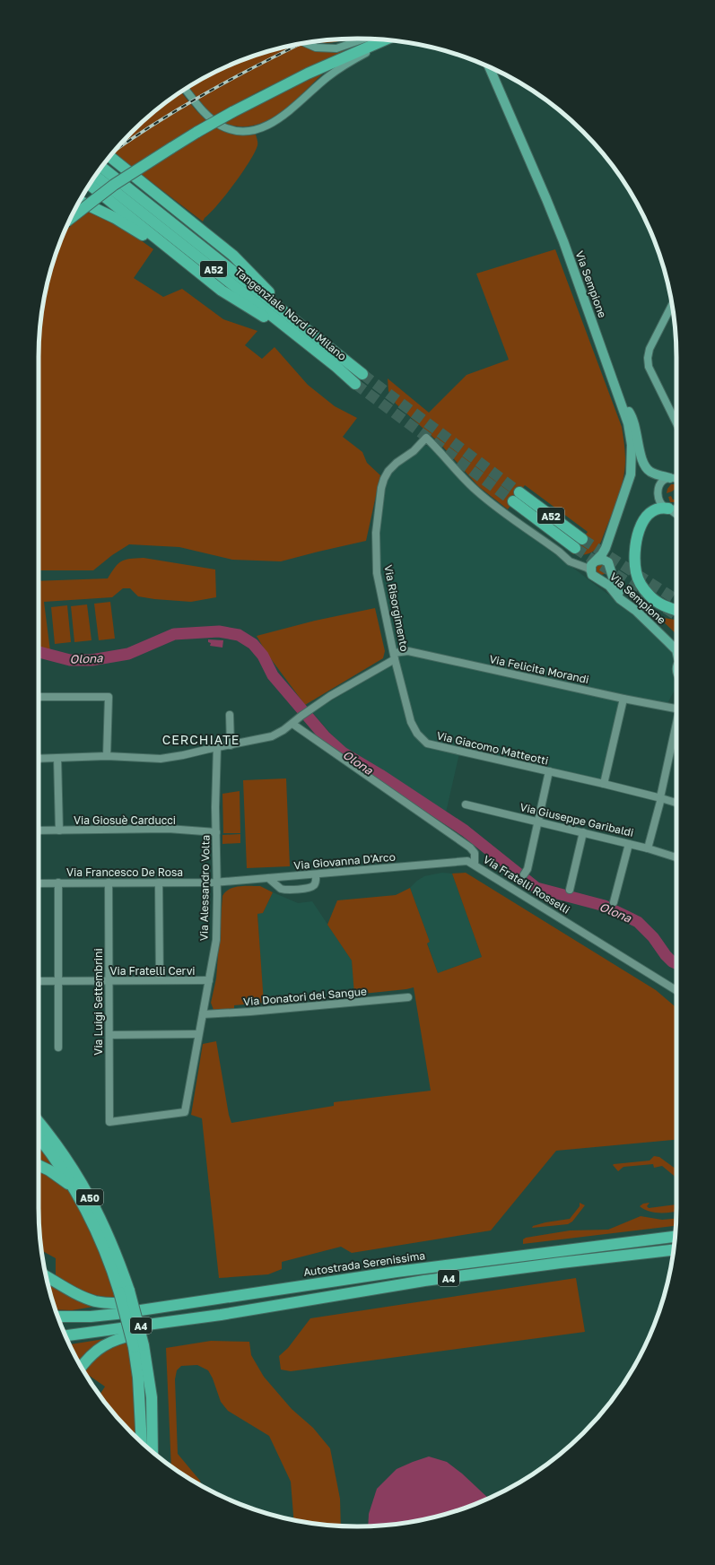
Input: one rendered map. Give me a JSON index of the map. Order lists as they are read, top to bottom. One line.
{"streets":{"highway":["A52","Tangenziale Nord di Milano","A50","Autostrada Serenissima","A4"],"main road":["Via Sempione"],"street":["Via Risorgimento","Via Felicita Morandi","Via Giacomo Matteotti","Via Giosuè Carducci","Via Giuseppe Garibaldi","Via Giovanna D'Arco","Via Francesco De Rosa","Via Fratelli Rosselli","Via Alessandro Volta","Via Fratelli Cervi","Via Donatori del Sangue","Via Luigi Settembrini"]},"crossings":[["Via Sempione","Via Risorgimento"],["Via Risorgimento","Via Felicita Morandi"],["Via Risorgimento","Via Giacomo Matteotti"],["Via Risorgimento","Via Fratelli Rosselli"],["Via Risorgimento","Via Alessandro Volta"],["Via Felicita Morandi","Via Giacomo Matteotti"],["Via Giosuè Carducci","Via Alessandro Volta"],["Via Giovanna D'Arco","Via Francesco De Rosa"],["Via Giovanna D'Arco","Via Fratelli Rosselli"],["Via Giovanna D'Arco","Via Alessandro Volta"],["Via Francesco De Rosa","Via Alessandro Volta"],["Via Francesco De Rosa","Via Luigi Settembrini"],["Via Alessandro Volta","Via Fratelli Cervi"],["Via Alessandro Volta","Via Donatori del Sangue"],["Via Alessandro Volta","Via Luigi Settembrini"],["Via Fratelli Cervi","Via Luigi Settembrini"]],"districts":["CERCHIATE"],"water":["Olona"]}
